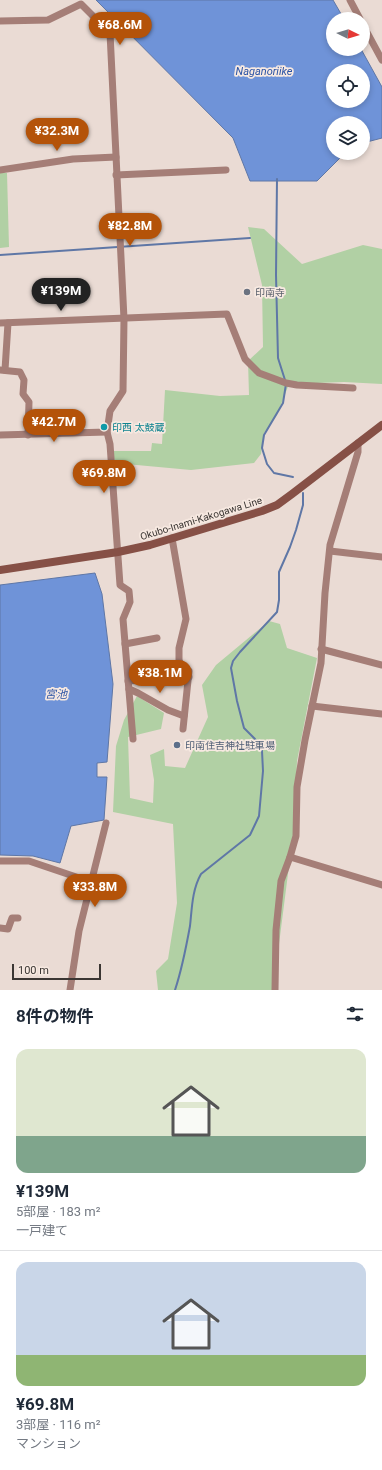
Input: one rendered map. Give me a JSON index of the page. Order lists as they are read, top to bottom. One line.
{"streets":{"main road":["Okubo-Inami-Kakogawa Line"]},"water":["Naganoriike","宮池"],"places":["印南寺","印西 太鼓蔵","印南住吉神社駐車場"],"scale_bar":"100 m","north":"right","page":{"price":["¥68.6M","¥32.3M","¥82.8M","¥139M","¥42.7M","¥69.8M","¥38.1M","¥33.8M"],"scale":"100 m","heading":"8件の物件","list":[{"name":"¥139M","note":"5部屋 · 183 m² · 一戸建て"},{"name":"¥69.8M","note":"3部屋 · 116 m² · マンション"}]}}
